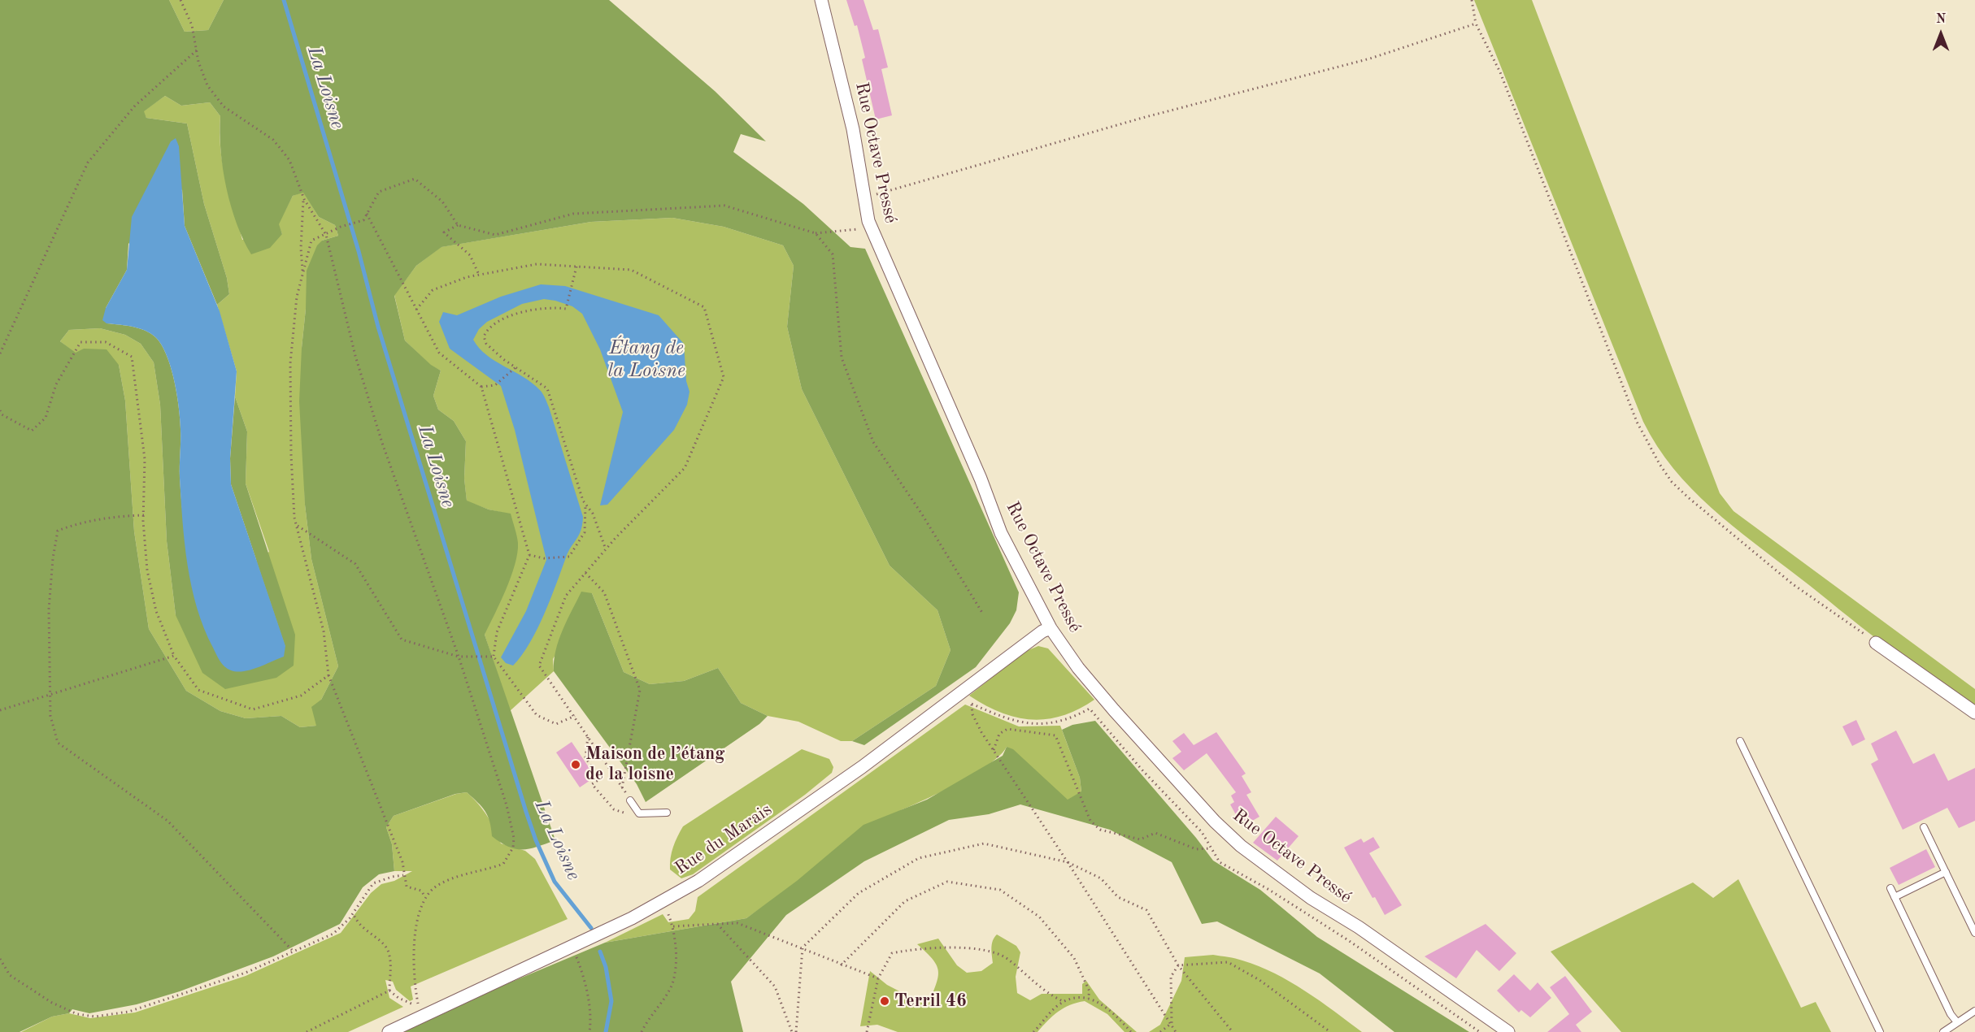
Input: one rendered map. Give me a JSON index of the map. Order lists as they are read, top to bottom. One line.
{"streets":{"street":["Rue Octave Pressé","Rue du Marais"]},"crossings":[["Rue Octave Pressé","Rue du Marais"]],"water":["La Loisne","Étang de la Loisne"],"places":["Maison de l’étang de la loisne","Terril 46"],"north":"top"}
